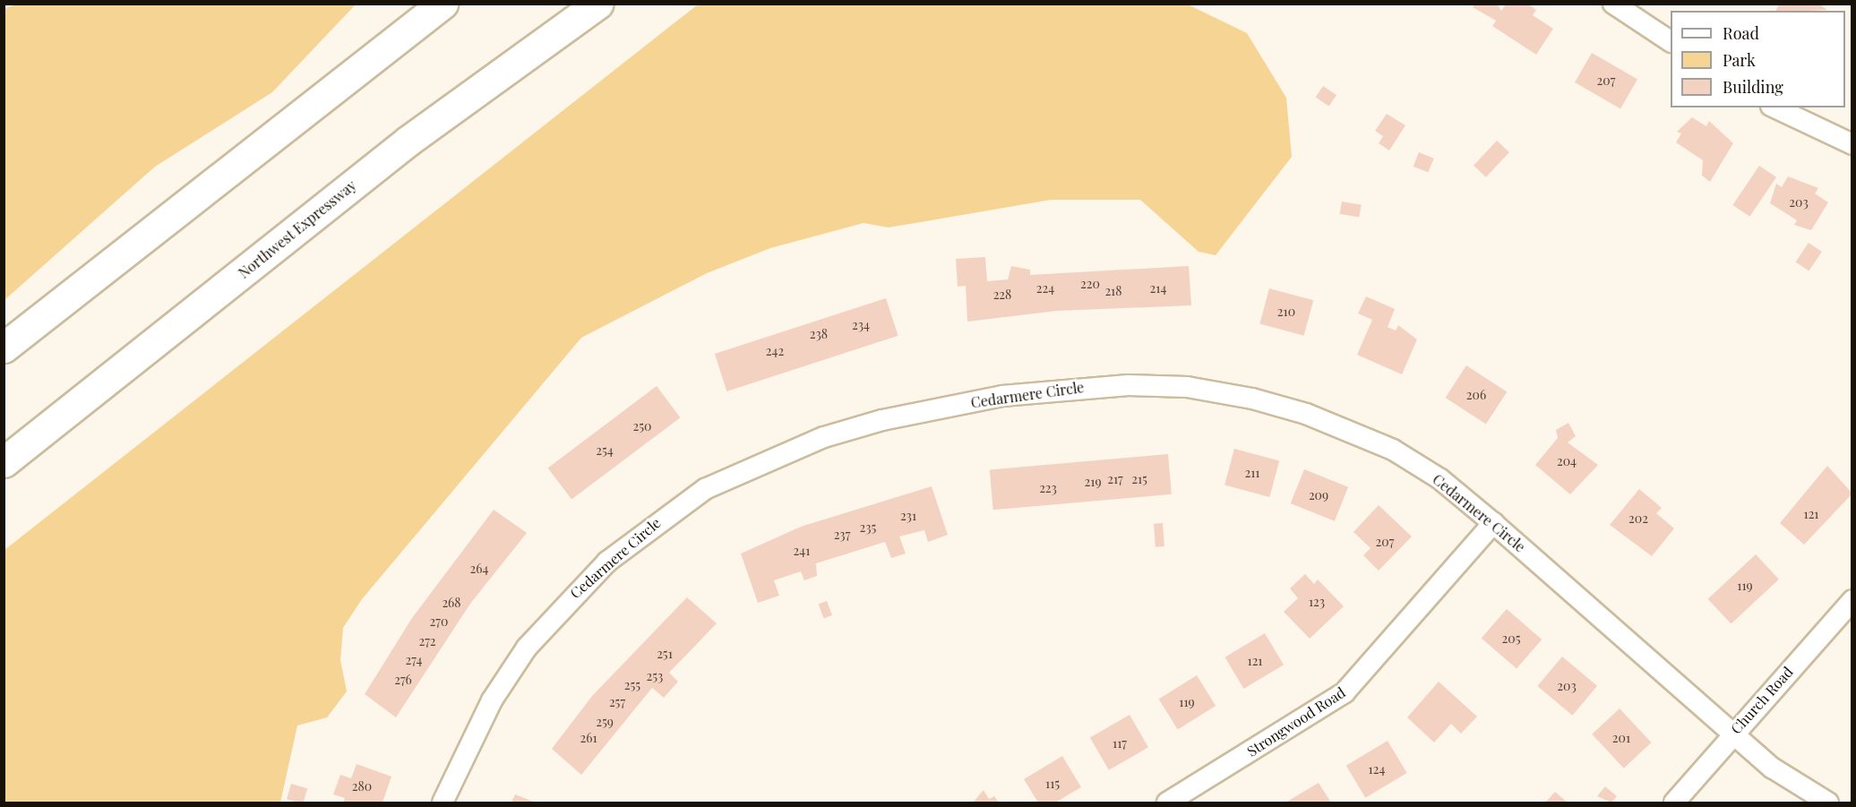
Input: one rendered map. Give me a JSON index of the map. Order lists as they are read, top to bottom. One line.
{"streets":{"highway":["Northwest Expressway"],"street":["Cedarmere Circle","Church Road","Strongwood Road"]},"crossings":[["Cedarmere Circle","Church Road"],["Cedarmere Circle","Strongwood Road"]],"house_numbers":["207","203","220","224","214","218","228","210","234","238","242","206","250","254","204","211","217","215","219","223","209","121","231","202","235","237","207","241","264","119","123","268","270","205","272","251","274","121","253","276","255","203","257","119","259","261","201","117","124","115","280"],"legend":["Road","Park","Building"]}
